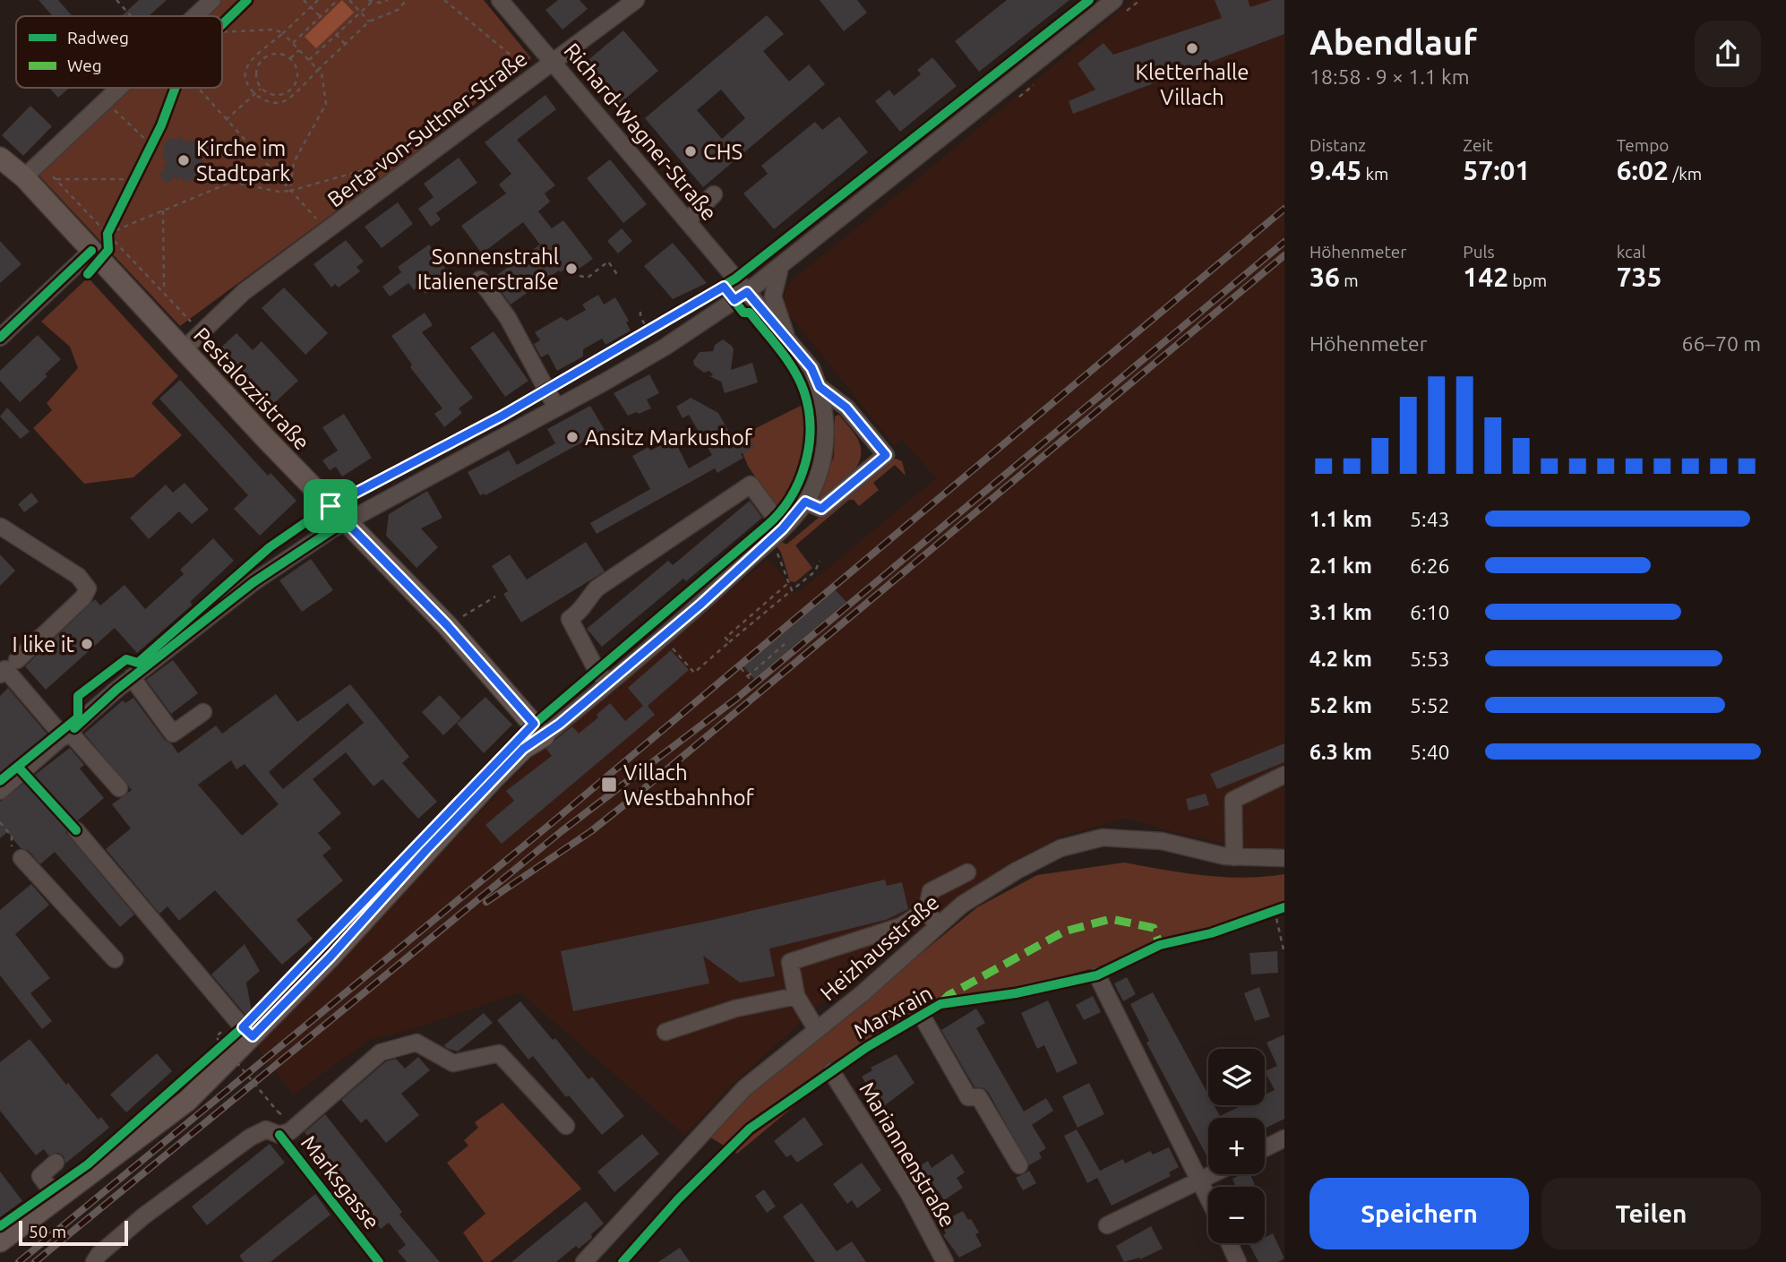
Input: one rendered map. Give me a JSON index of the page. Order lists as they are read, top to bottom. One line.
{"streets":{"main road":["Pestalozzistraße"],"street":["Berta-von-Suttner-Straße","Richard-Wagner-Straße","Heizhausstraße","Mariannenstraße","Marksgasse"],"cycle path":["Marxrain"]},"crossings":[["Berta-von-Suttner-Straße","Richard-Wagner-Straße"],["Berta-von-Suttner-Straße","Pestalozzistraße"]],"places":{"other":["Kletterhalle Villach","CHS","Kirche im Stadtpark","Sonnenstrahl Italienerstraße","Ansitz Markushof","I like it"],"transit":["Villach Westbahnhof"]},"legend":["Radweg","Weg"],"scale_bar":"50 m","page":{"heading":["Abendlauf","18:58 · 9 × 1.1 km"],"stats":[["Distanz","9.45 km"],["Zeit","57:01"],["Tempo","6:02 /km"],["Höhenmeter","36 m"],["Puls","142 bpm"],["kcal","735"]],"chart":["Höhenmeter","66–70 m"],"list":[{"name":"1.1 km","note":"5:43"},{"name":"2.1 km","note":"6:26"},{"name":"3.1 km","note":"6:10"},{"name":"4.2 km","note":"5:53"},{"name":"5.2 km","note":"5:52"},{"name":"6.3 km","note":"5:40"}],"map_buttons":["+","−"],"buttons":["Speichern","Teilen"],"scale":"50 m"}}
